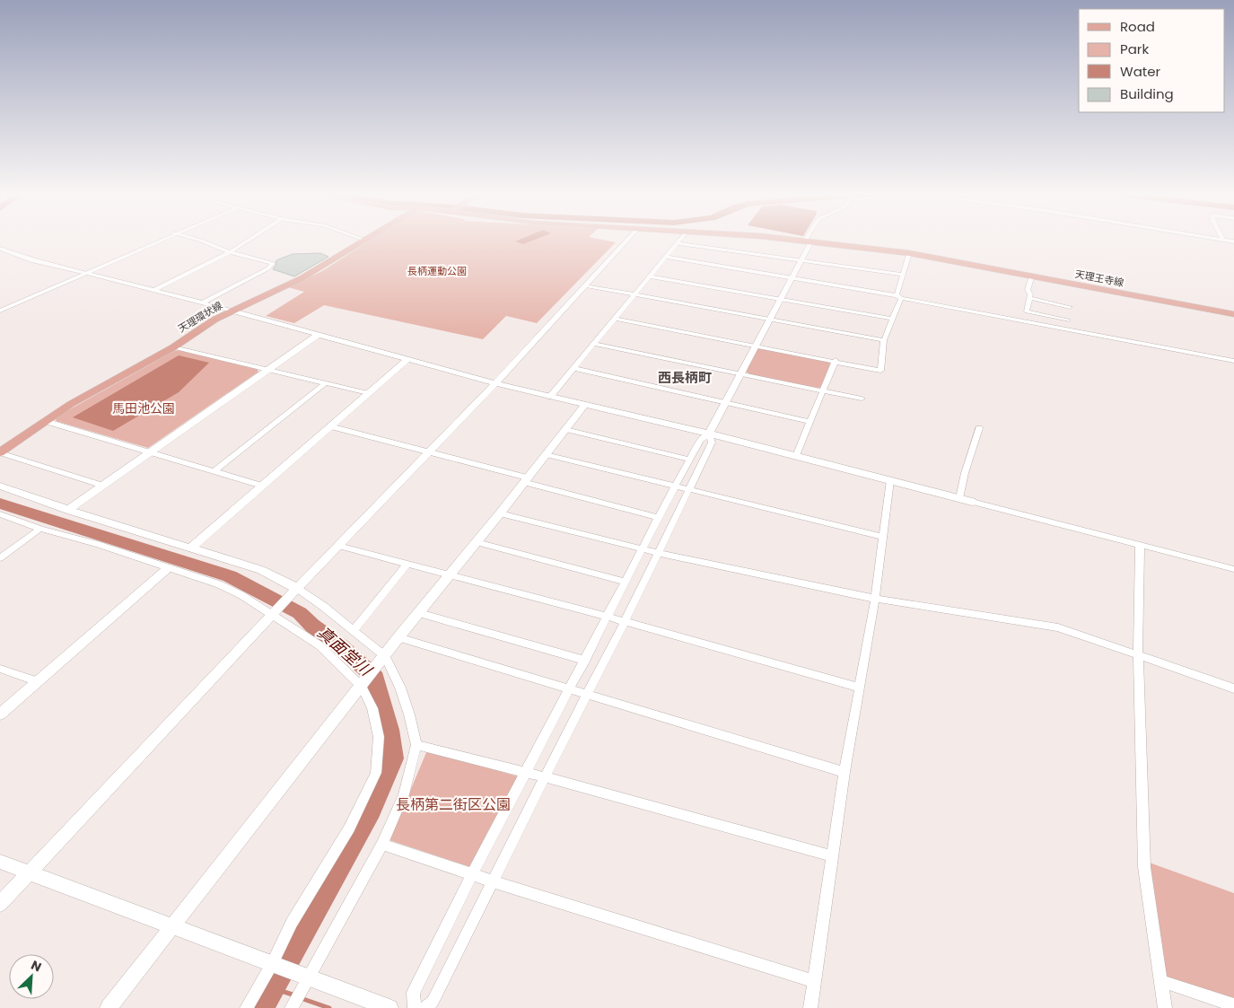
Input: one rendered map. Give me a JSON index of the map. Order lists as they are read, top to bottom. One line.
{"streets":{"main road":["天理王寺線","天理環状線"]},"districts":["西長柄町"],"water":["真面堂川"],"parks":["長柄運動公園","馬田池公園","長柄第二街区公園"],"legend":["Road","Park","Water","Building"],"north":"top right"}
